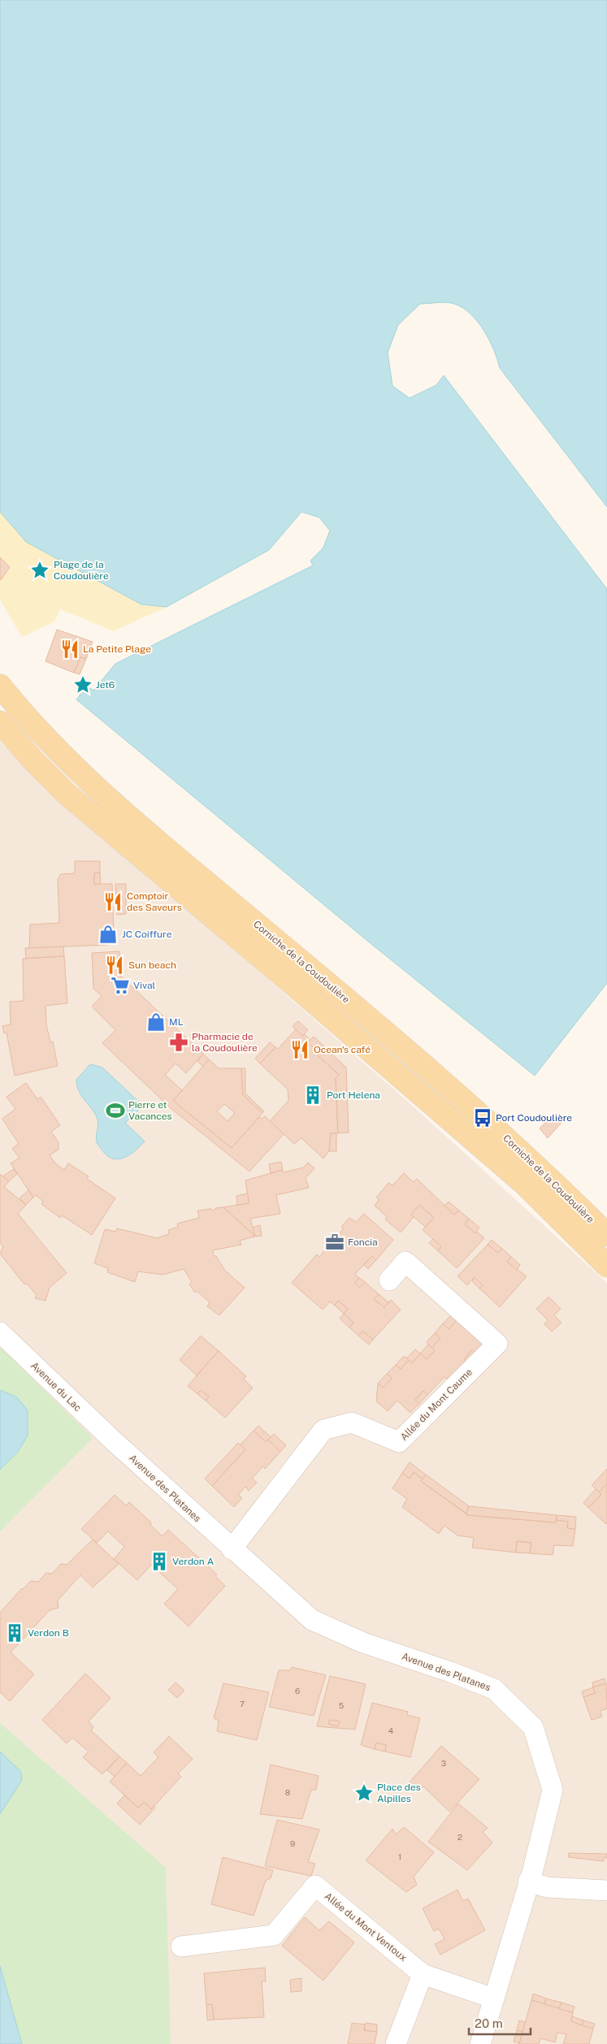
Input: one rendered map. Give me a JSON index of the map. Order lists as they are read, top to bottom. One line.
{"streets":{"main road":["Corniche de la Coudoulière"],"street":["Avenue du Lac","Allée du Mont Caume","Avenue des Platanes","Allée du Mont Ventoux"]},"crossings":[["Avenue du Lac","Avenue des Platanes"],["Allée du Mont Caume","Avenue des Platanes"],["Avenue des Platanes","Allée du Mont Ventoux"]],"places":{"place":["Plage de la Coudoulière","Jet6","Place des Alpilles"],"restaurant":["La Petite Plage","Comptoir des Saveurs","Sun beach","Ocean's café"],"shop":["JC Coiffure","ML"],"supermarket":["Vival"],"pharmacy":["Pharmacie de la Coudoulière"],"building":["Port Helena","Verdon A","Verdon B"],"sports":["Pierre et Vacances"],"bus stop":["Port Coudoulière"],"office":["Foncia"]},"house_numbers":["6","7","5","4","3","8","2","9","1"],"scale_bar":"20 m"}
